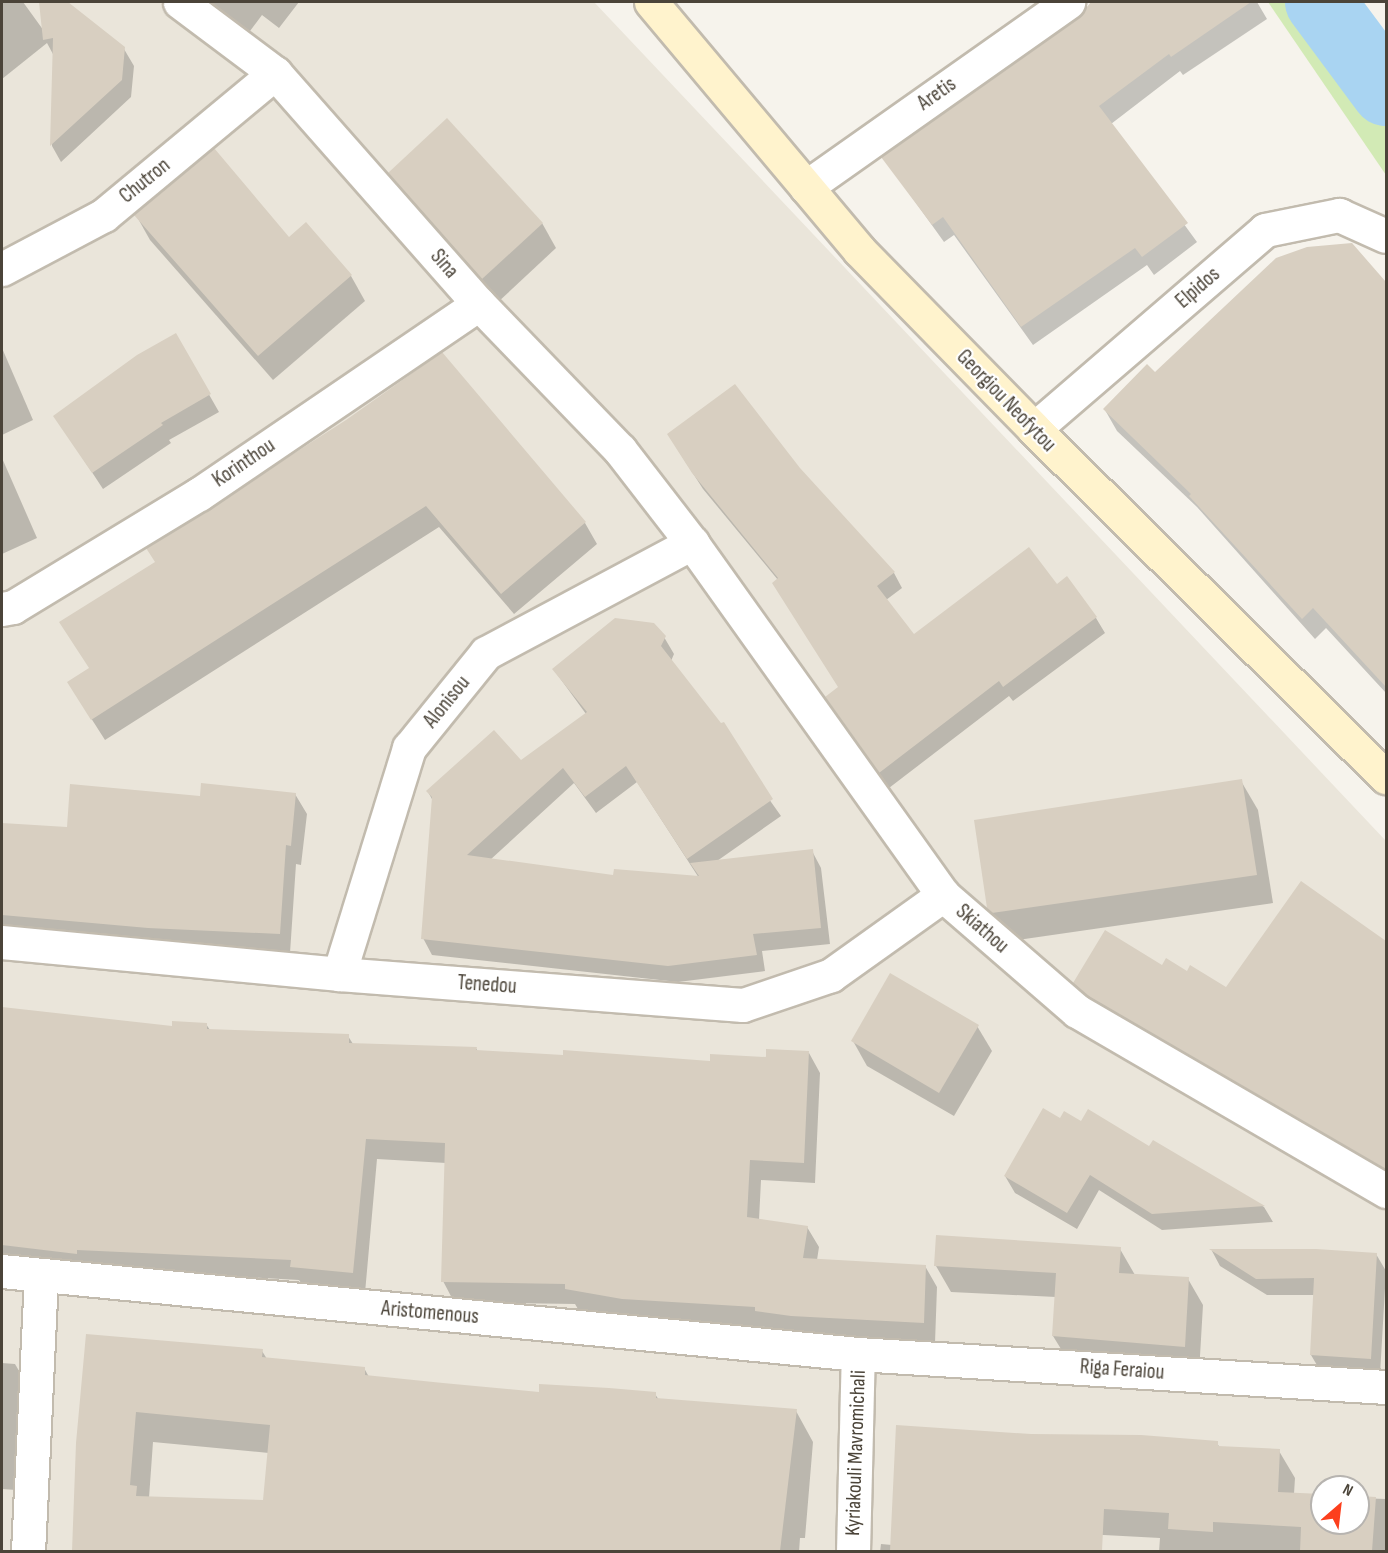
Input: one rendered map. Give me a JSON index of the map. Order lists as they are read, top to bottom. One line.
{"streets":{"street":["Aretis","Chutron","Sina","Elpidos","Georgiou Neofytou","Korinthou","Alonisou","Skiathou","Tenedou","Aristomenous","Riga Feraiou","Kyriakouli Mavromichali"]},"crossings":[["Aretis","Georgiou Neofytou"],["Chutron","Sina"],["Sina","Korinthou"],["Sina","Alonisou"],["Sina","Skiathou"],["Elpidos","Georgiou Neofytou"],["Alonisou","Skiathou"],["Alonisou","Tenedou"],["Skiathou","Tenedou"],["Aristomenous","Riga Feraiou"],["Aristomenous","Kyriakouli Mavromichali"],["Riga Feraiou","Kyriakouli Mavromichali"]],"north":"top right"}
